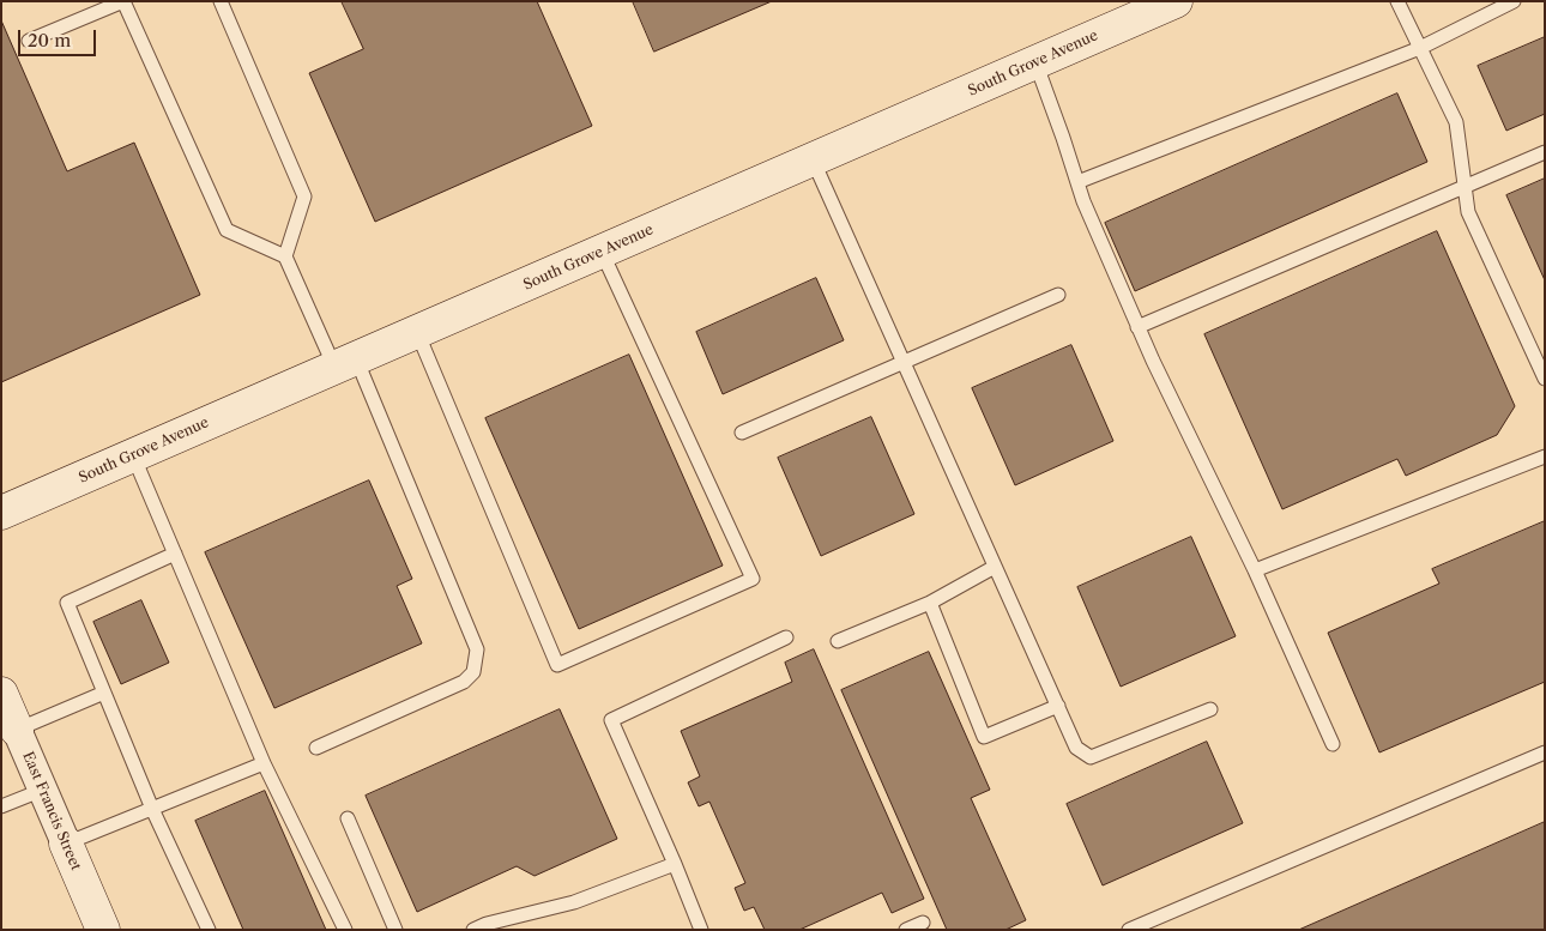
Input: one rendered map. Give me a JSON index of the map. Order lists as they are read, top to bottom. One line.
{"streets":{"main road":["South Grove Avenue","East Francis Street"]},"scale_bar":"20 m"}
